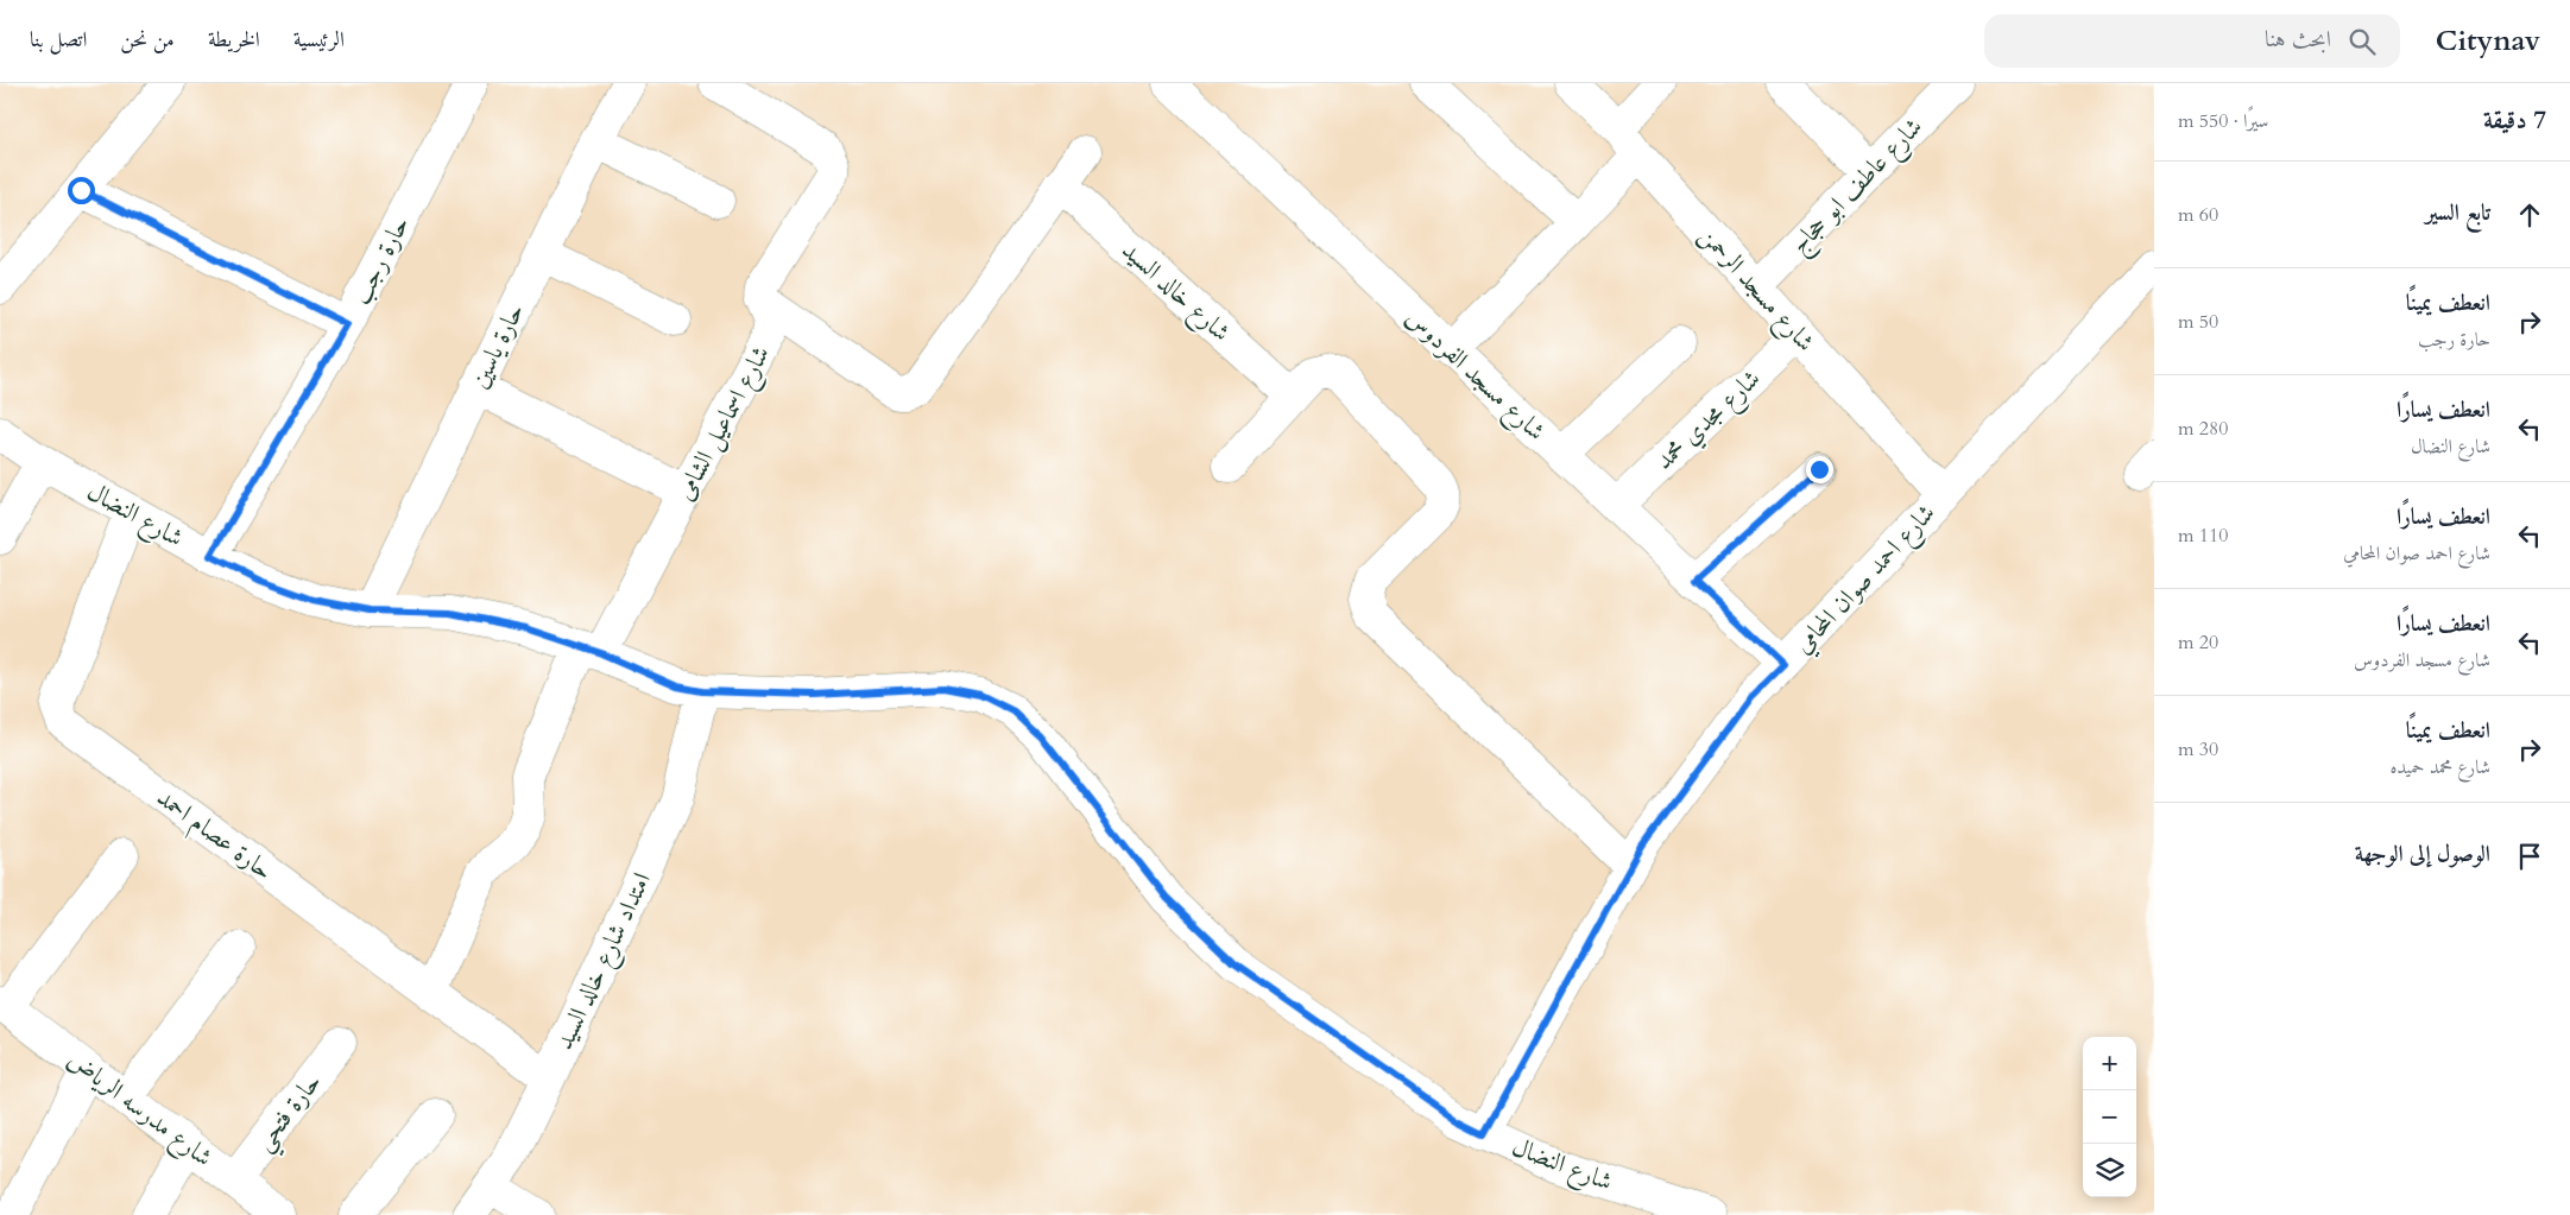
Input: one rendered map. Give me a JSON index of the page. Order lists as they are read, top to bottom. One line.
{"streets":{"street":["شارع عاطف ابو حجاج","حارة رجب","شارع مسجد الرحمن","شارع خالد السيد","حارة ياسين","شارع مسجد الفردوس","شارع مجدي محمد","شارع اسماعيل الشامى","شارع النضال","شارع احمد صوان المحامي","حارة عصام احمد","امتداد شارع خالد السيد","شارع مدرسه الرياض","حارة فتحي"]},"crossings":[["شارع عاطف ابو حجاج","شارع مسجد الرحمن"],["حارة رجب","شارع النضال"],["شارع مسجد الرحمن","شارع مجدي محمد"],["شارع مسجد الرحمن","شارع احمد صوان المحامي"],["حارة ياسين","شارع النضال"],["شارع مسجد الفردوس","شارع مجدي محمد"],["شارع مسجد الفردوس","شارع احمد صوان المحامي"],["شارع اسماعيل الشامى","شارع النضال"],["شارع اسماعيل الشامى","حارة عصام احمد"],["شارع النضال","شارع احمد صوان المحامي"],["شارع النضال","حارة عصام احمد"],["شارع النضال","امتداد شارع خالد السيد"],["حارة عصام احمد","امتداد شارع خالد السيد"],["شارع مدرسه الرياض","حارة فتحي"]],"page":{"header":"Citynav","search":"ابحث هنا","nav":["الرئيسية","الخريطة","من نحن","اتصل بنا"],"heading":["7 دقيقة","سيرًا · 550 m"],"list":[["تابع السير","60 m"],["انعطف يمينًا","حارة رجب","50 m"],["انعطف يسارًا","شارع النضال","280 m"],["انعطف يسارًا","شارع احمد صوان المحامي","110 m"],["انعطف يسارًا","شارع مسجد الفردوس","20 m"],["انعطف يمينًا","شارع محمد حميده","30 m"],"الوصول إلى الوجهة"],"map_buttons":["+","−"]}}
